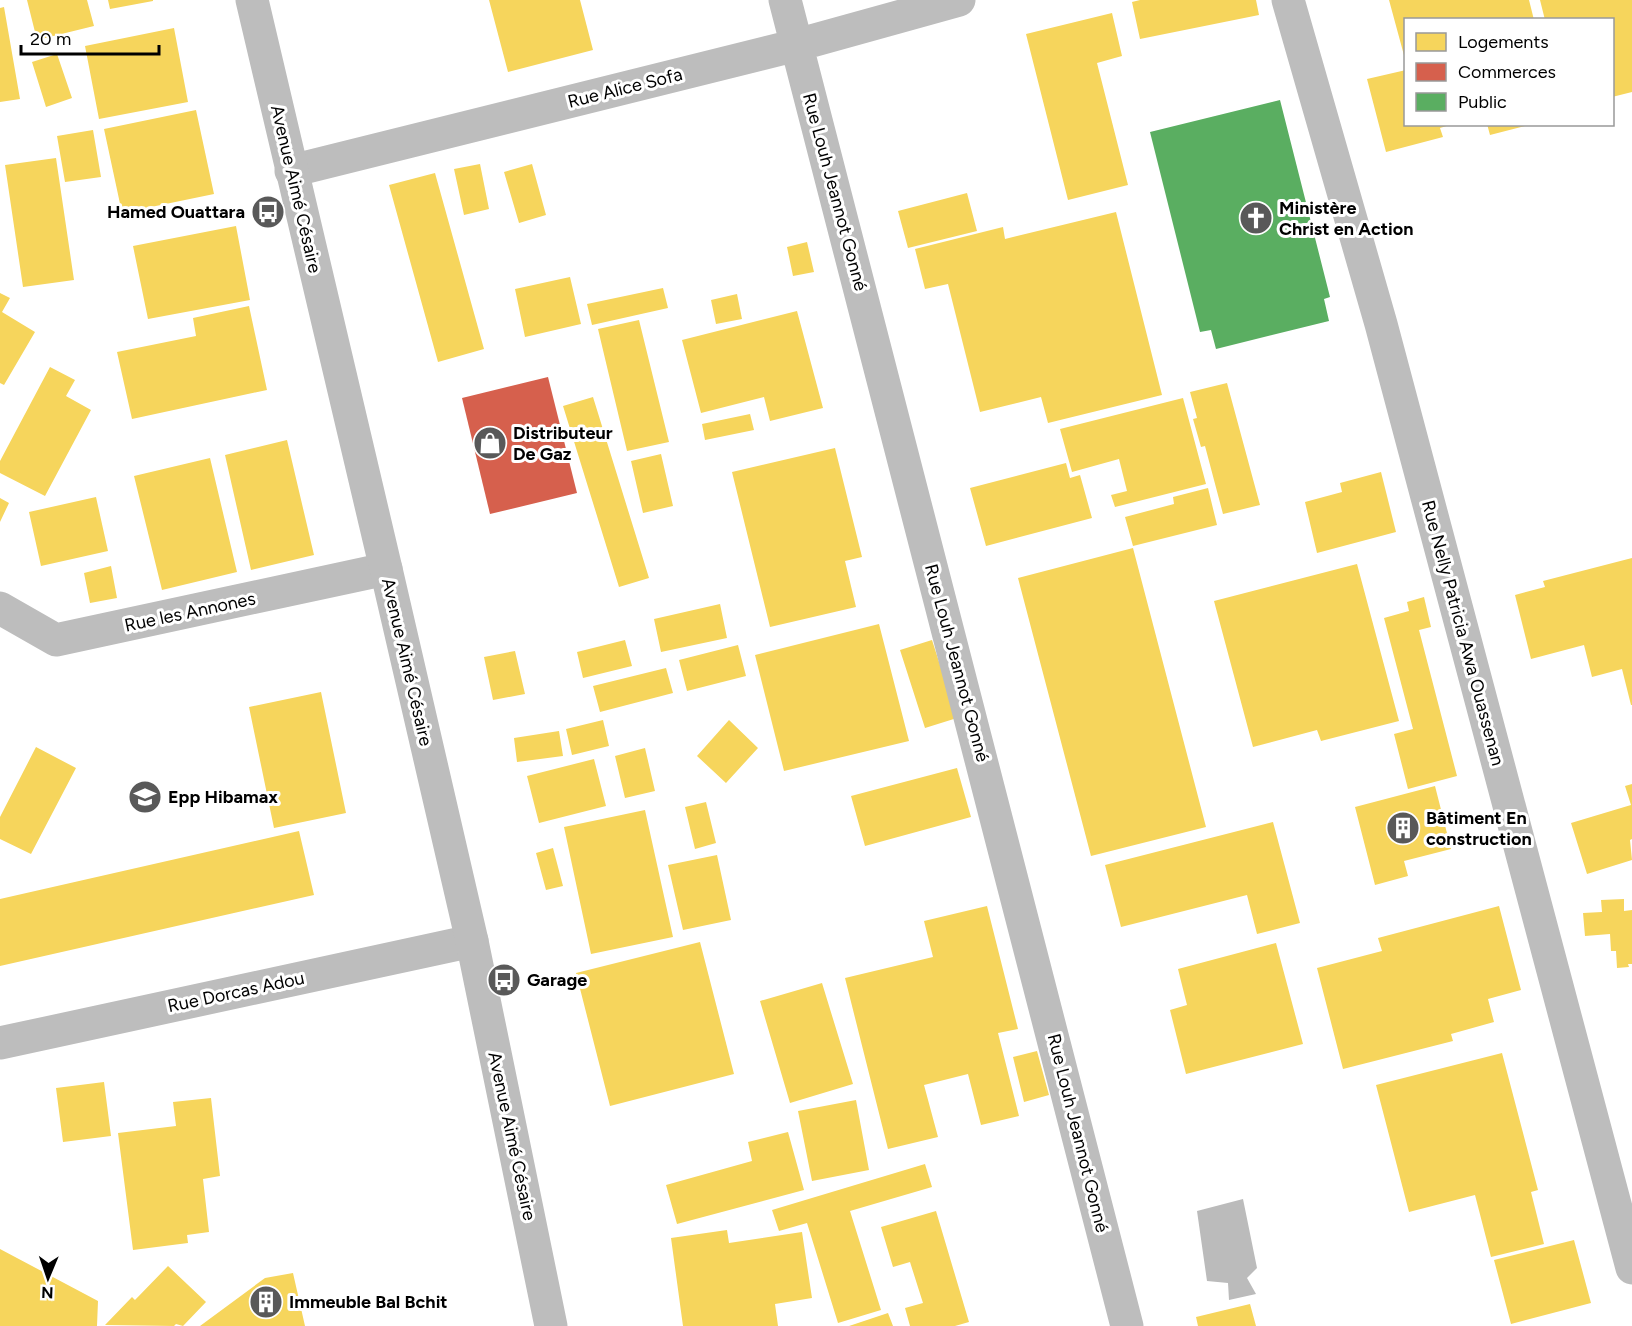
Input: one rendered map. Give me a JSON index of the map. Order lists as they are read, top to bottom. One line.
{"streets":{"street":["Rue Alice Sofa","Avenue Aimé Césaire","Rue Louh Jeannot Gonné","Rue les Annones","Rue Nelly Patricia Awa Ouassenan","Rue Dorcas Adou"]},"crossings":[["Rue Alice Sofa","Avenue Aimé Césaire"],["Rue Alice Sofa","Rue Louh Jeannot Gonné"],["Avenue Aimé Césaire","Rue les Annones"],["Avenue Aimé Césaire","Rue Dorcas Adou"]],"places":{"bus stop":["Hamed Ouattara","Garage"],"church":["Ministère Christ en Action"],"shop":["Distributeur De Gaz"],"school or university":["Epp Hibamax"],"building":["Bâtiment En construction","Immeuble Bal Bchit"]},"legend":["Logements","Commerces","Public"],"scale_bar":"20 m","north":"bottom"}
